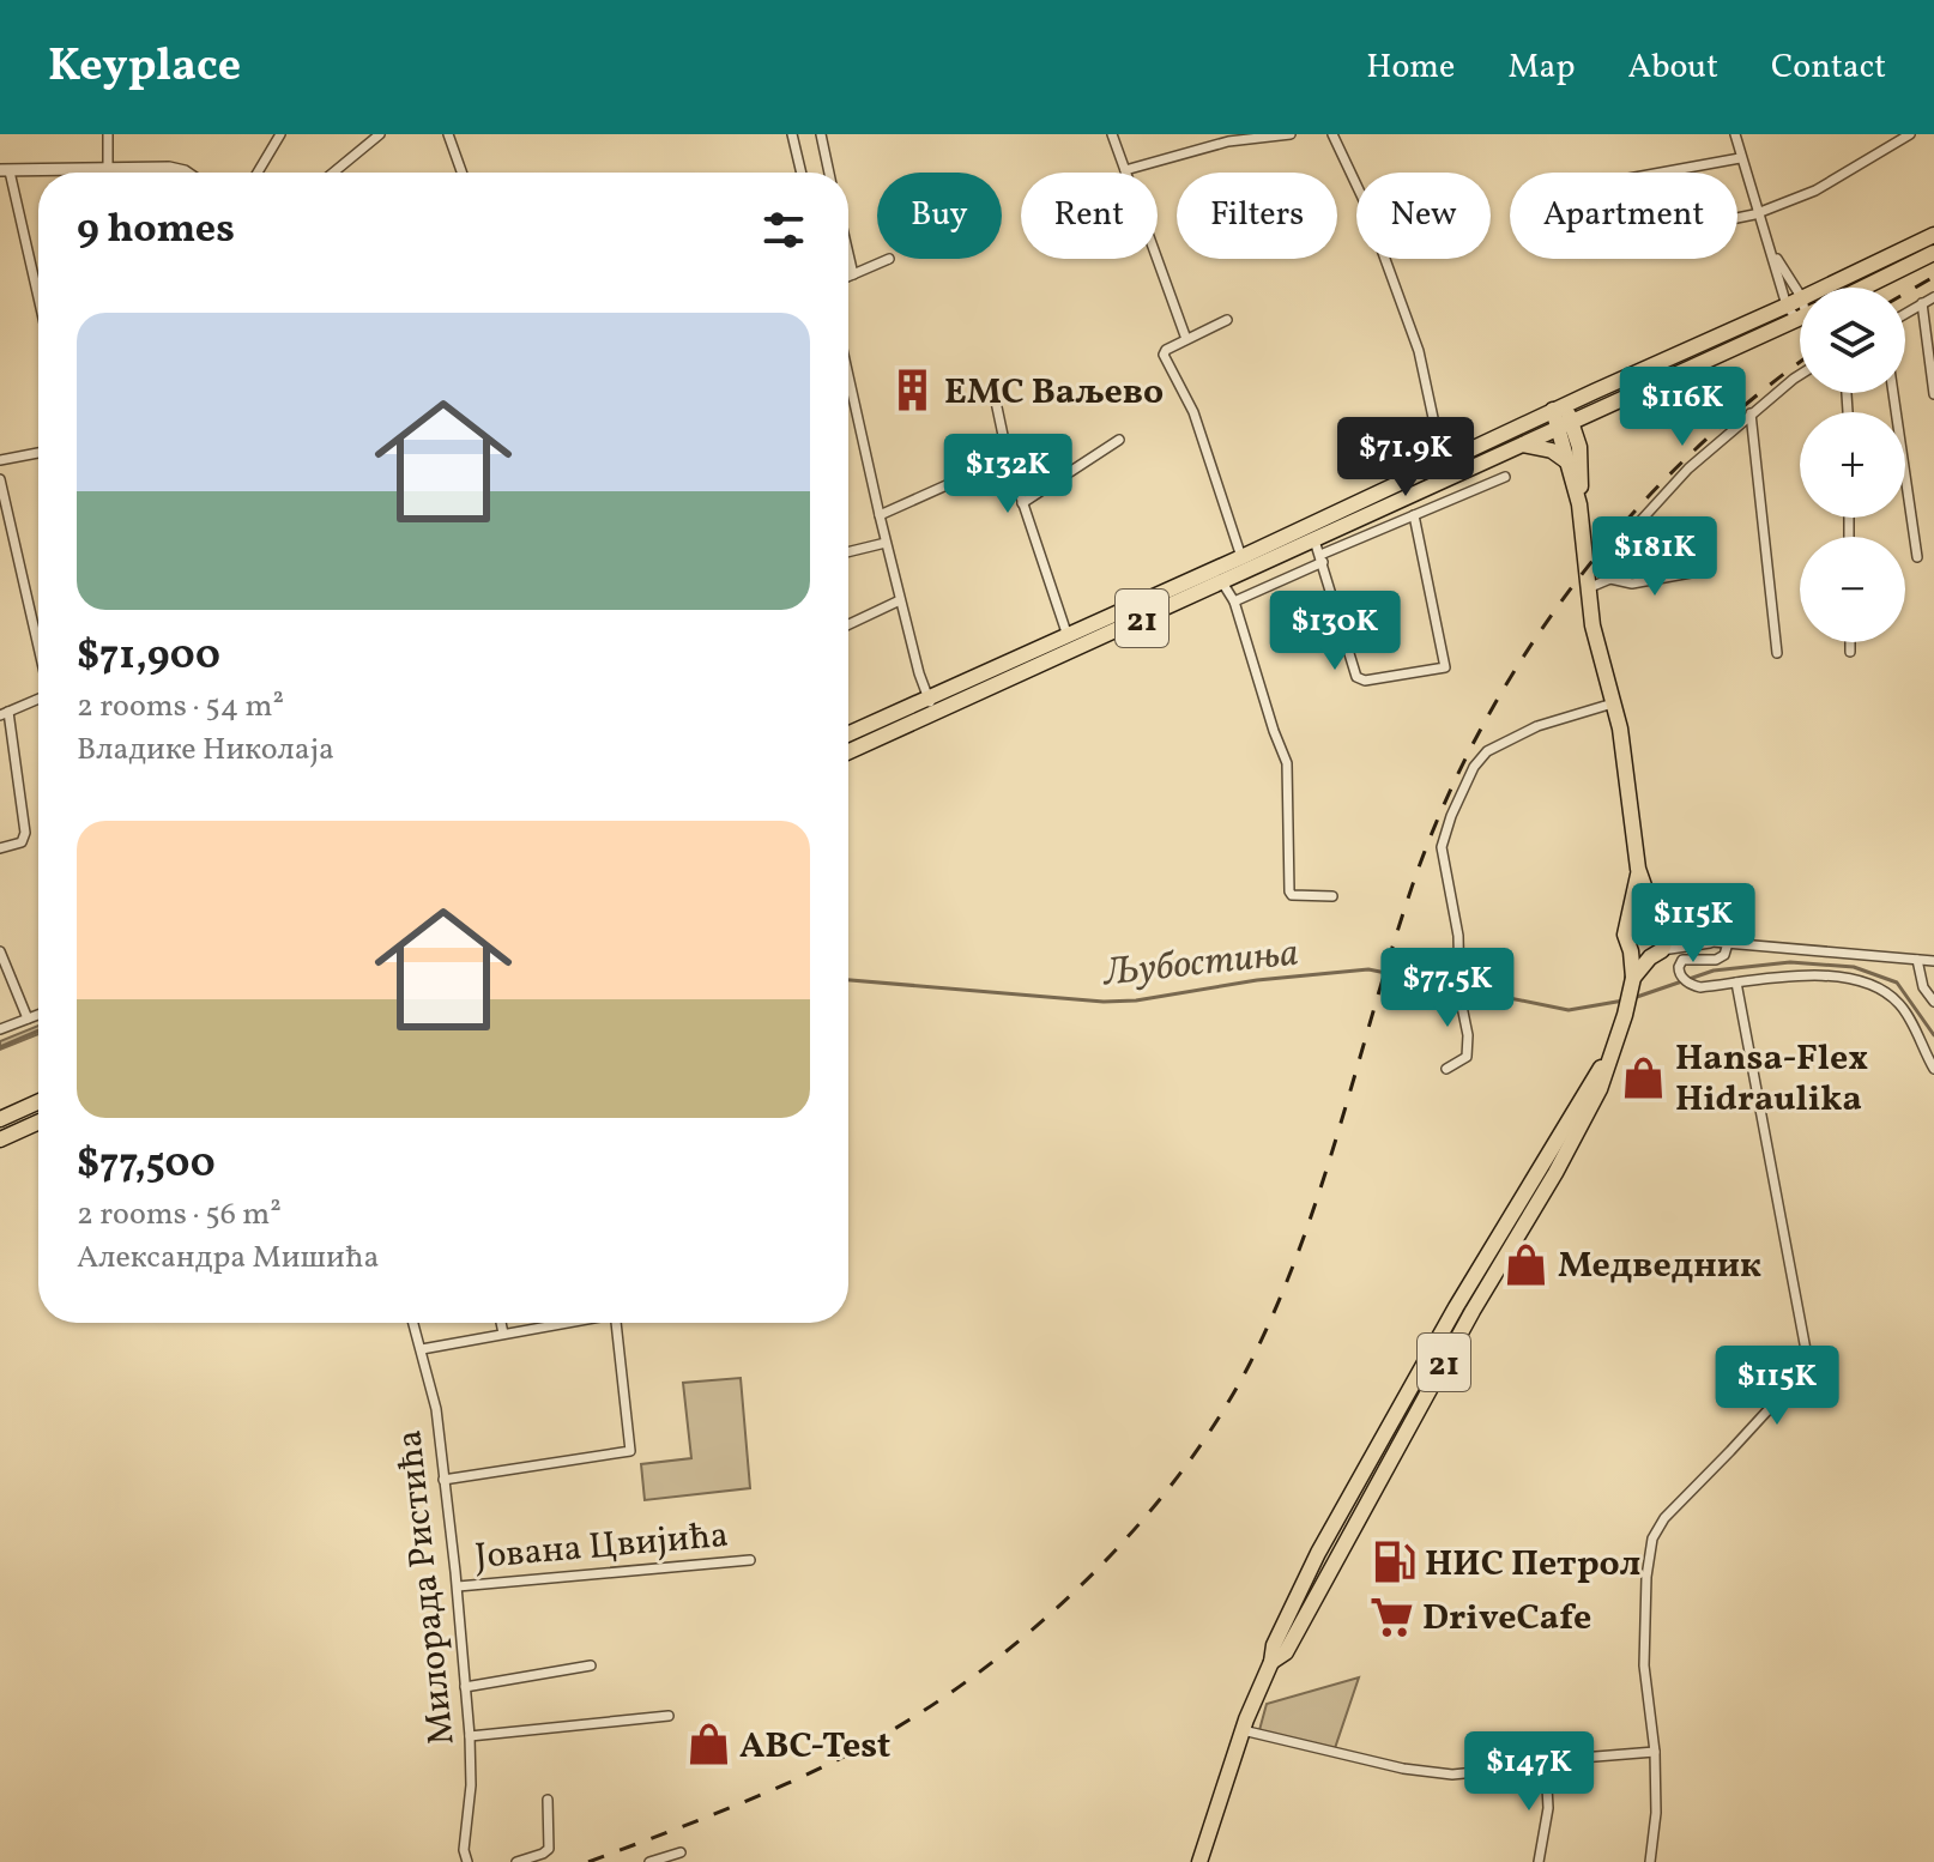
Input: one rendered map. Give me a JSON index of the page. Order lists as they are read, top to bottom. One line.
{"streets":{"main road":["21"],"street":["Јована Цвијића","Милорада Ристића"]},"crossings":[["Јована Цвијића","Милорада Ристића"]],"water":["Љубостиња"],"places":{"building":["ЕМС Ваљево"],"shop":["Hansa-Flex Hidraulika","Медведник","ABC-Test"],"fuel station":["НИС Петрол"],"supermarket":["DriveCafe"]},"page":{"header":"Keyplace","nav":["Home","Map","About","Contact"],"chip":["Buy","Rent","Filters","New","Apartment"],"heading":"9 homes","map_buttons":["+","−"],"list":[{"name":"$71,900","note":"2 rooms · 54 m² · Владике Николаја"},{"name":"$77,500","note":"2 rooms · 56 m² · Александра Мишића"}],"price":["$116K","$71.9K","$132K","$181K","$130K","$115K","$77.5K","$115K","$147K"]}}
